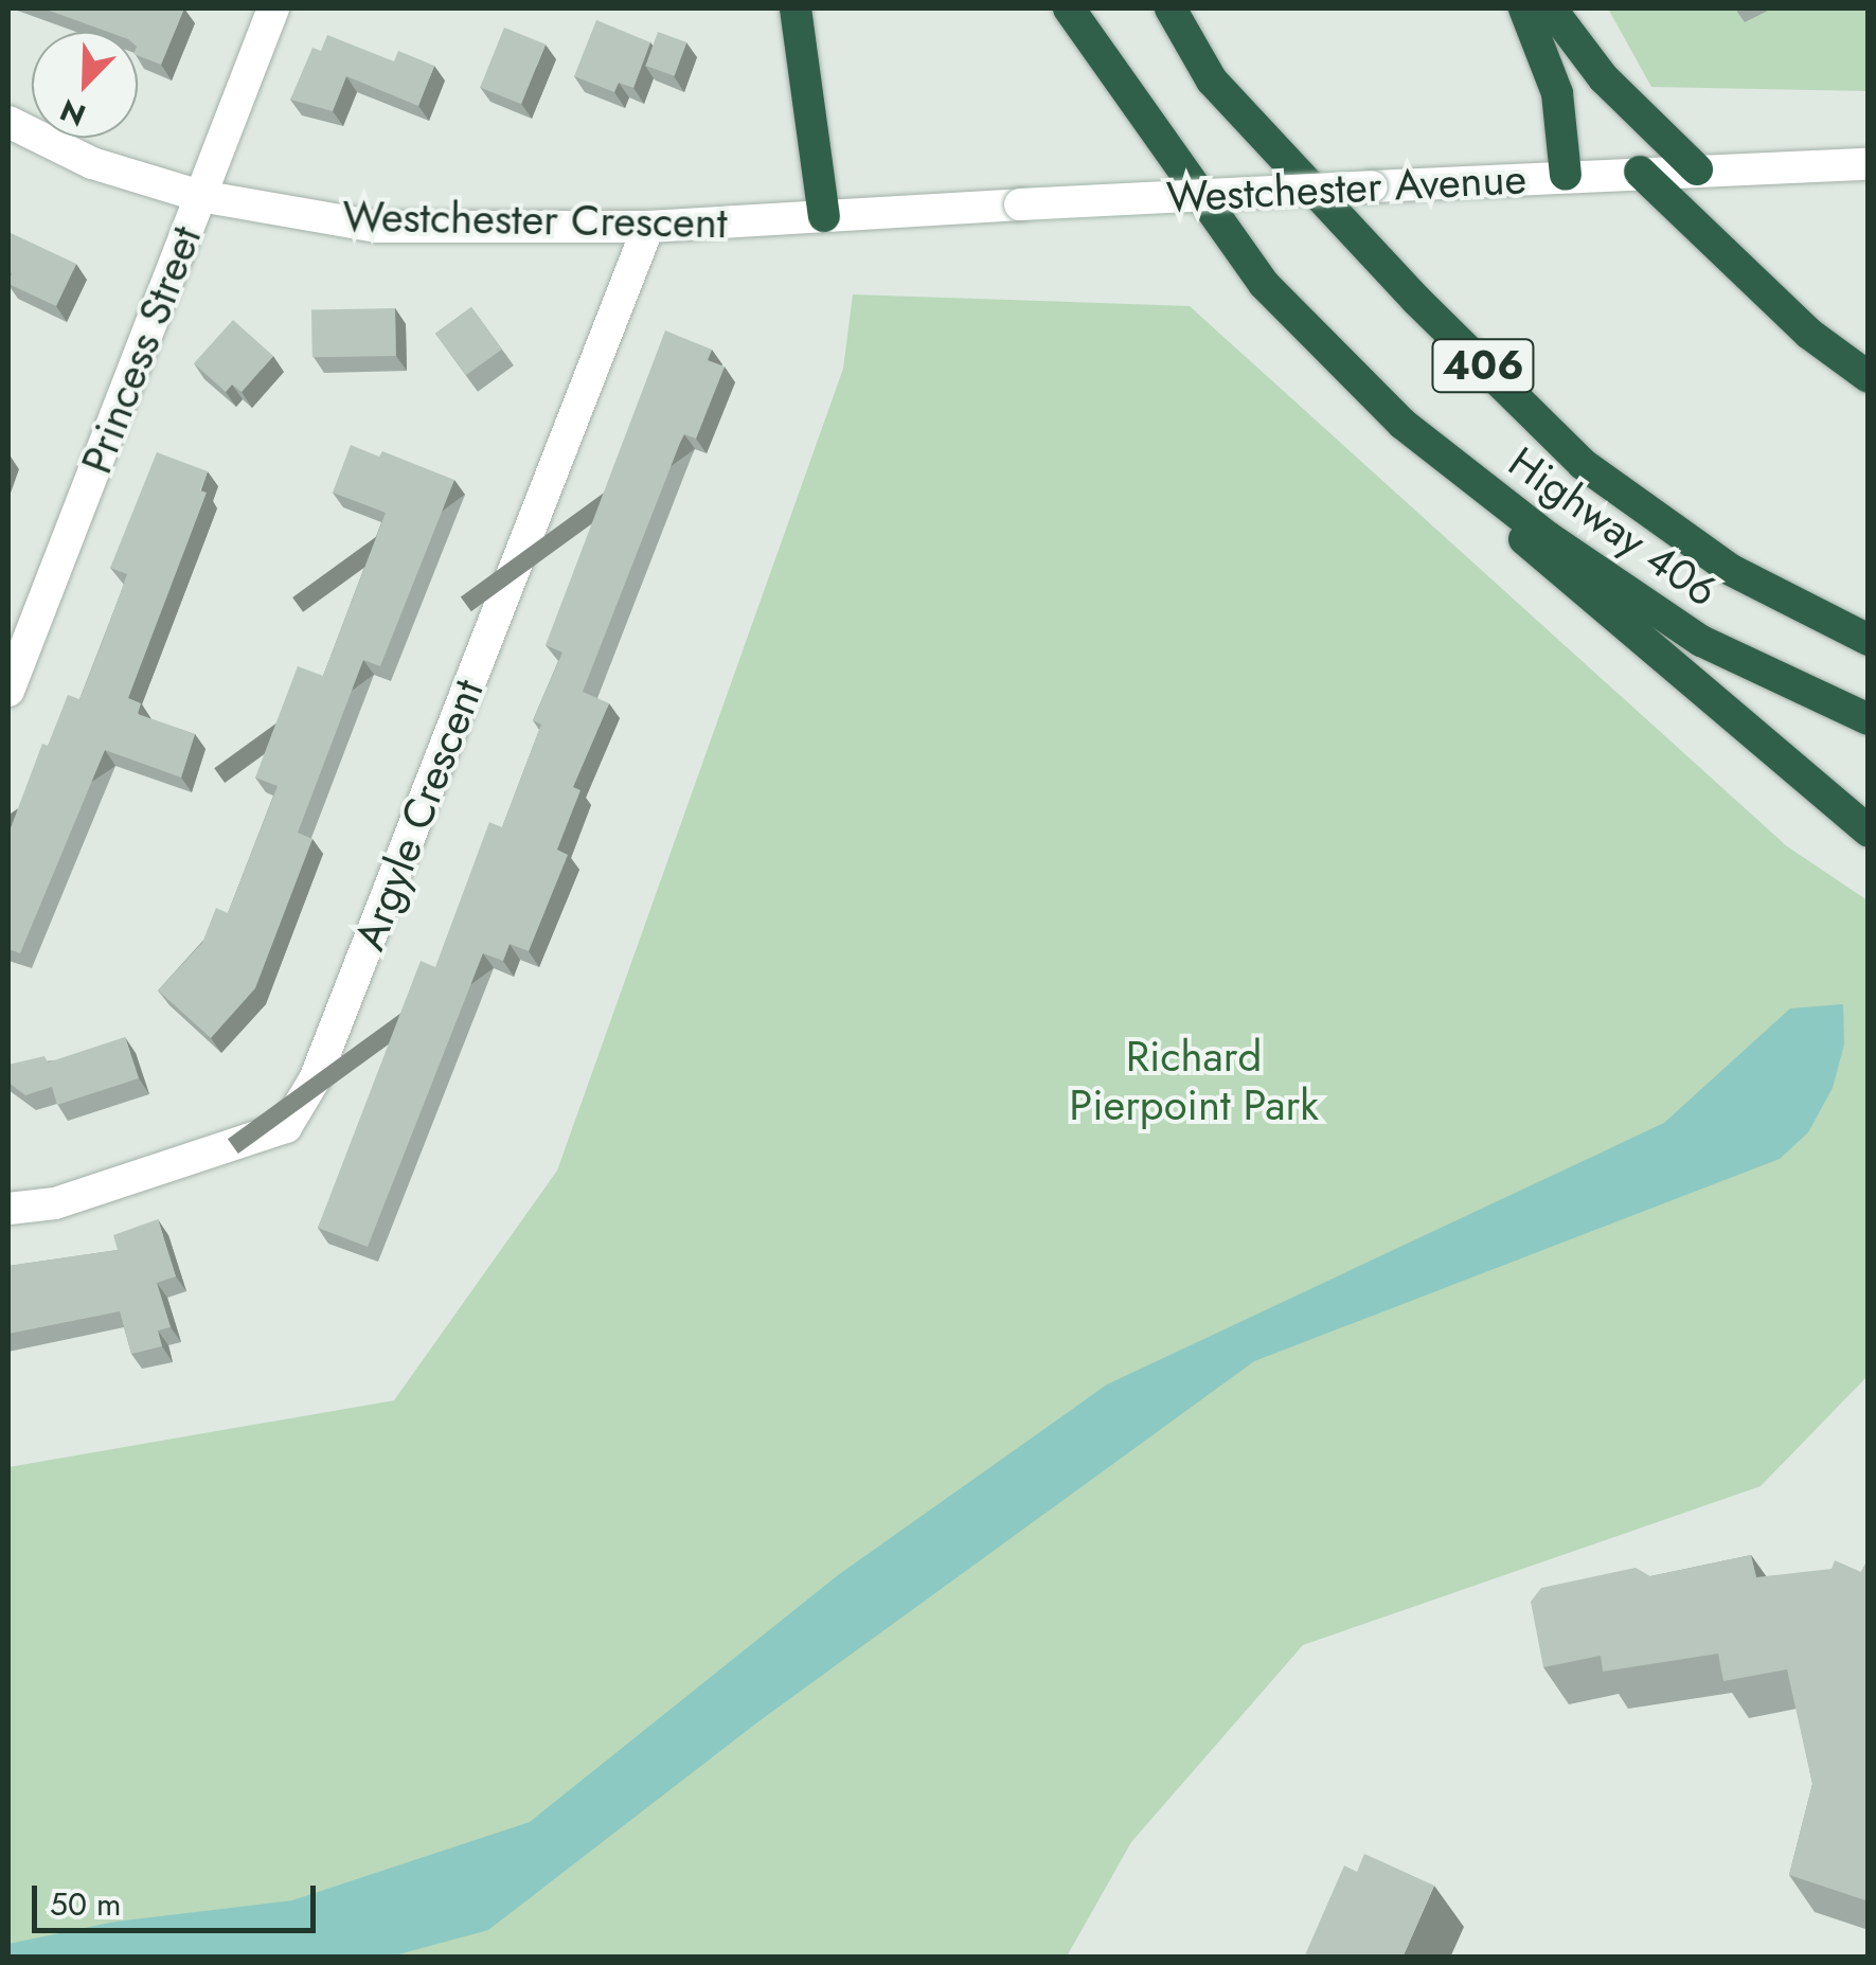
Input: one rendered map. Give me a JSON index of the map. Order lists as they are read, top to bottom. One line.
{"streets":{"highway":["406","Highway 406"],"street":["Westchester Avenue","Westchester Crescent","Princess Street","Argyle Crescent"]},"crossings":[["Westchester Avenue","Westchester Crescent"],["Westchester Crescent","Princess Street"],["Westchester Crescent","Argyle Crescent"]],"parks":["Richard Pierpoint Park"],"scale_bar":"50 m","north":"bottom left"}
